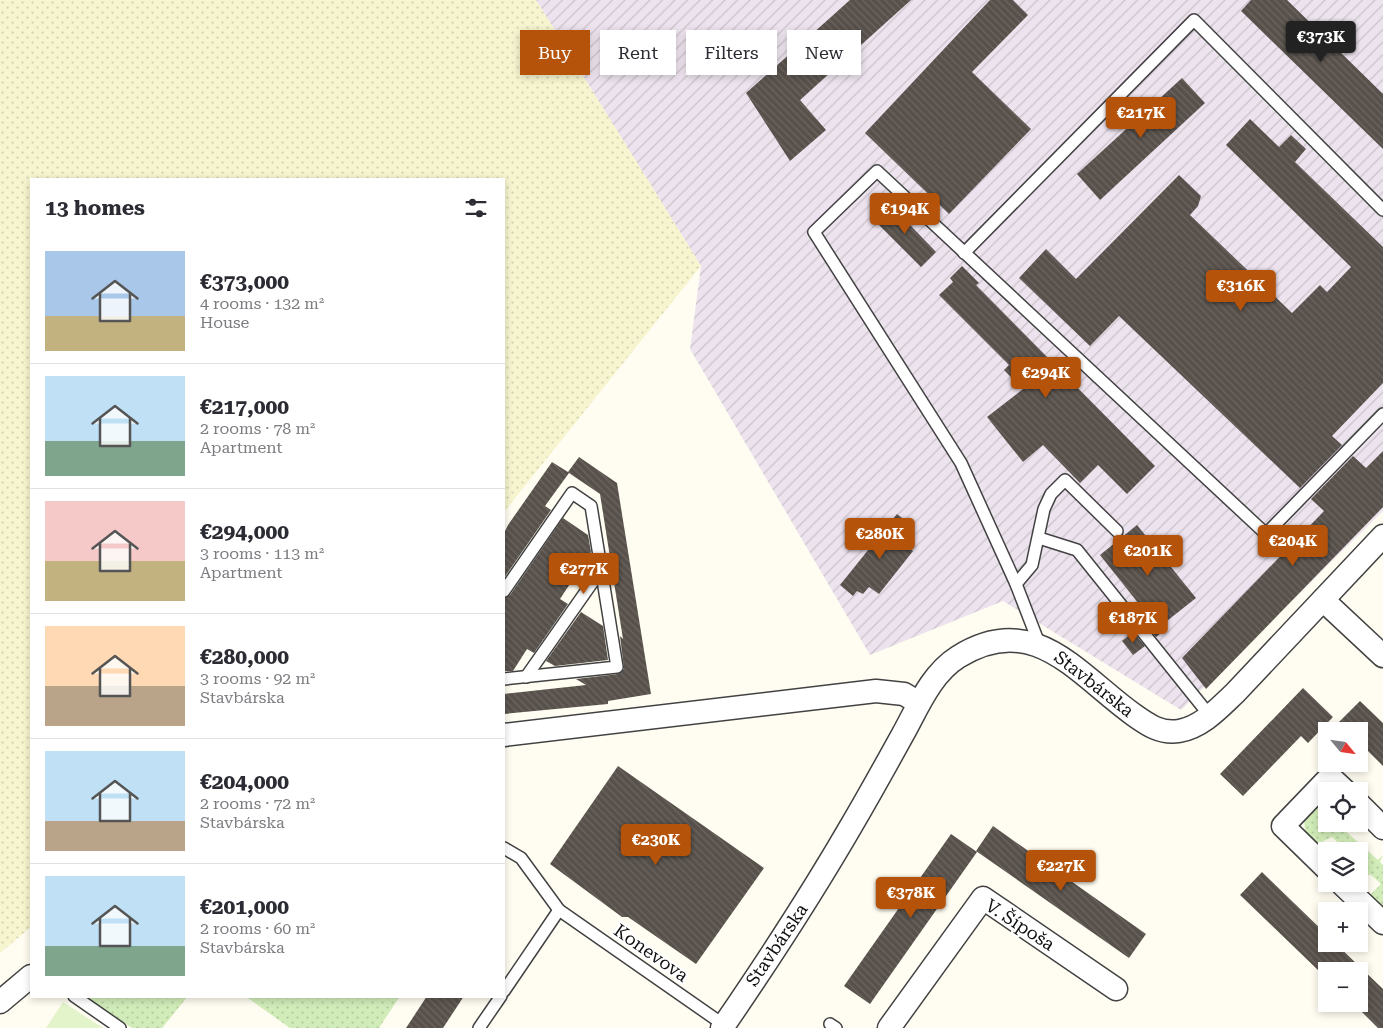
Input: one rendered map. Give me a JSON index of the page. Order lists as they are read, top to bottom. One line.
{"streets":{"street":["Stavbárska","V. Šípoša"],"lane":["Konevova"]},"crossings":[["Stavbárska","Konevova"]],"north":"bottom right","page":{"price":["€373K","€217K","€194K","€316K","€294K","€280K","€204K","€201K","€277K","€187K","€230K","€227K","€378K"],"chip":["Buy","Rent","Filters","New"],"heading":"13 homes","list":[{"name":"€373,000","note":"4 rooms · 132 m² · House"},{"name":"€217,000","note":"2 rooms · 78 m² · Apartment"},{"name":"€294,000","note":"3 rooms · 113 m² · Apartment"},{"name":"€280,000","note":"3 rooms · 92 m² · Stavbárska"},{"name":"€204,000","note":"2 rooms · 72 m² · Stavbárska"},{"name":"€201,000","note":"2 rooms · 60 m² · Stavbárska"}],"map_buttons":["+","−"]}}
